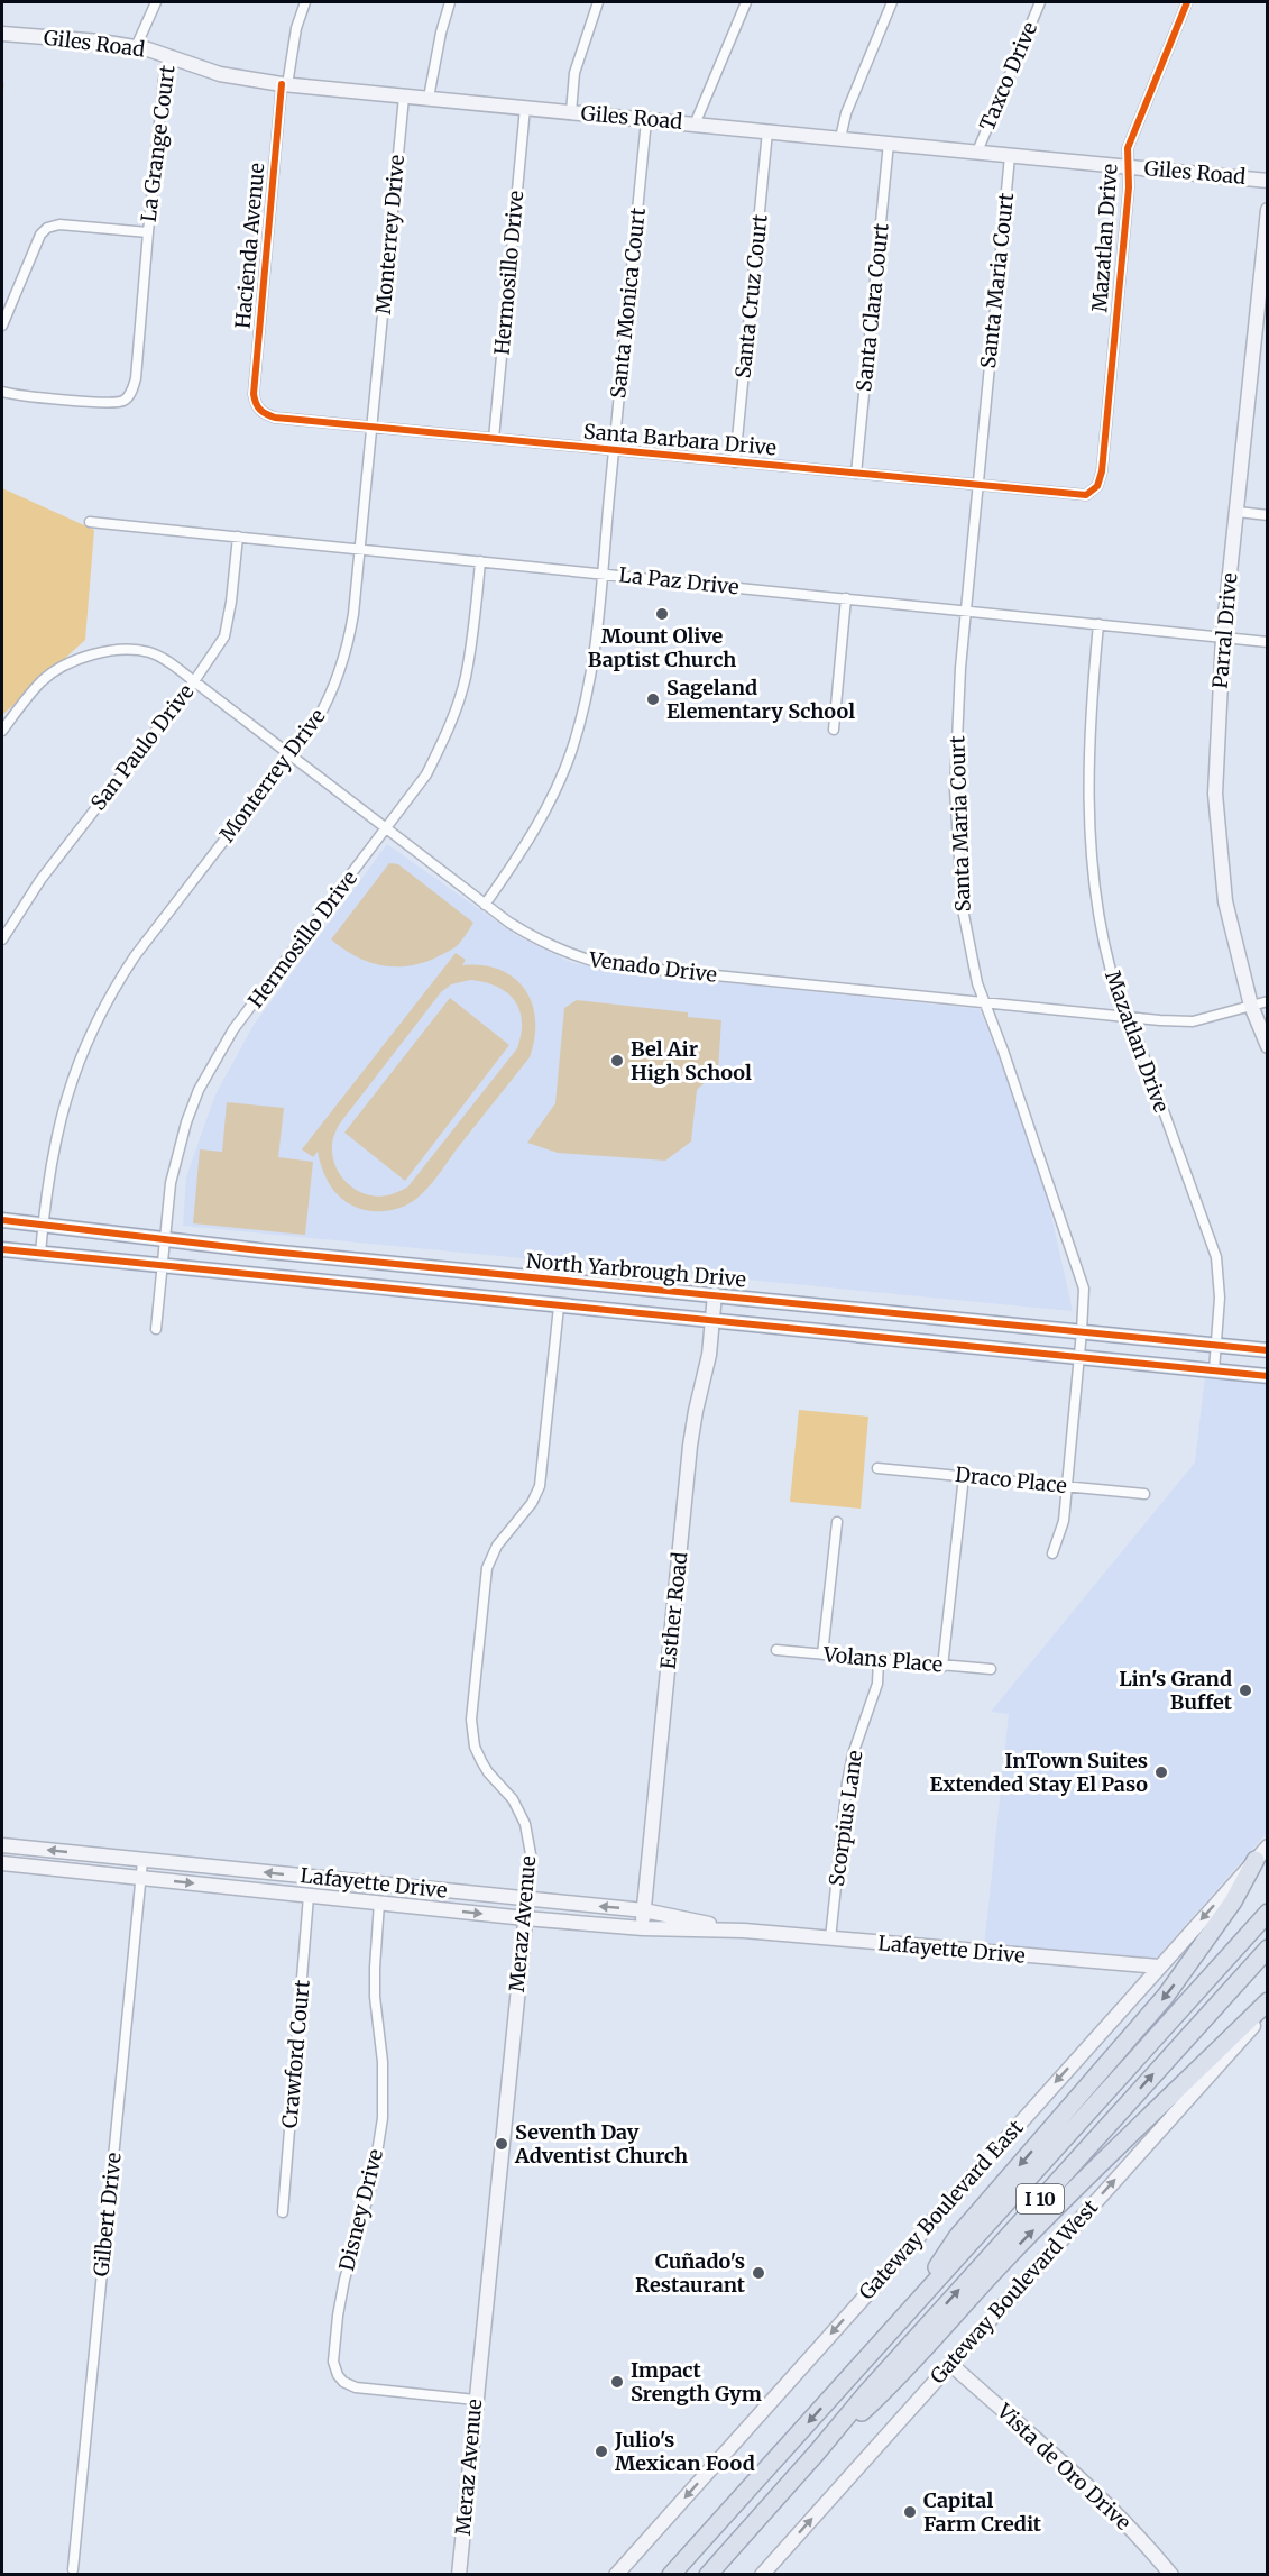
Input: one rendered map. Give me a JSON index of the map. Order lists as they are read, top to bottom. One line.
{"streets":{"highway":["I 10"],"main road":["North Yarbrough Drive"],"street":["Giles Road","Taxco Drive","La Grange Court","Monterrey Drive","Mazatlan Drive","Hacienda Avenue","Hermosillo Drive","Santa Maria Court","Santa Cruz Court","Santa Monica Court","Santa Clara Court","Santa Barbara Drive","La Paz Drive","Parral Drive","San Paulo Drive","Venado Drive","Draco Place","Esther Road","Volans Place","Scorpius Lane","Lafayette Drive","Meraz Avenue","Crawford Court","Disney Drive","Gateway Boulevard East","Gilbert Drive","Gateway Boulevard West","Vista de Oro Drive"]},"crossings":[["Giles Road","Taxco Drive"],["Giles Road","La Grange Court"],["Giles Road","Monterrey Drive"],["Giles Road","Mazatlan Drive"],["Giles Road","Hacienda Avenue"],["Giles Road","Hermosillo Drive"],["Giles Road","Santa Maria Court"],["Giles Road","Santa Cruz Court"],["Giles Road","Santa Monica Court"],["Giles Road","Santa Clara Court"],["Monterrey Drive","Santa Barbara Drive"],["Monterrey Drive","La Paz Drive"],["Monterrey Drive","Venado Drive"],["Monterrey Drive","North Yarbrough Drive"],["Mazatlan Drive","Santa Barbara Drive"],["Mazatlan Drive","La Paz Drive"],["Mazatlan Drive","Venado Drive"],["Mazatlan Drive","North Yarbrough Drive"],["Hacienda Avenue","Santa Barbara Drive"],["Hermosillo Drive","Santa Barbara Drive"],["Hermosillo Drive","La Paz Drive"],["Hermosillo Drive","Venado Drive"],["Hermosillo Drive","North Yarbrough Drive"],["Santa Maria Court","Santa Barbara Drive"],["Santa Maria Court","La Paz Drive"],["Santa Maria Court","Venado Drive"],["Santa Maria Court","North Yarbrough Drive"],["Santa Maria Court","Draco Place"],["Santa Cruz Court","Santa Barbara Drive"],["Santa Monica Court","Santa Barbara Drive"],["Santa Monica Court","La Paz Drive"],["Santa Monica Court","Venado Drive"],["Santa Clara Court","Santa Barbara Drive"],["La Paz Drive","Parral Drive"],["La Paz Drive","San Paulo Drive"],["Parral Drive","Venado Drive"],["San Paulo Drive","Venado Drive"],["North Yarbrough Drive","Esther Road"],["North Yarbrough Drive","Meraz Avenue"],["Esther Road","Lafayette Drive"],["Volans Place","Scorpius Lane"],["Scorpius Lane","Lafayette Drive"],["Lafayette Drive","Meraz Avenue"],["Lafayette Drive","Crawford Court"],["Lafayette Drive","Disney Drive"],["Lafayette Drive","Gateway Boulevard East"],["Lafayette Drive","Gilbert Drive"],["Meraz Avenue","Disney Drive"],["Gateway Boulevard West","Vista de Oro Drive"]],"one_way":["Gateway Boulevard East","Gateway Boulevard West"],"places":["Mount Olive Baptist Church","Sageland Elementary School","Bel Air High School","Lin's Grand Buffet","InTown Suites Extended Stay El Paso","Seventh Day Adventist Church","Cuñado's Restaurant","Impact Srength Gym","Julio's Mexican Food","Capital Farm Credit"]}
